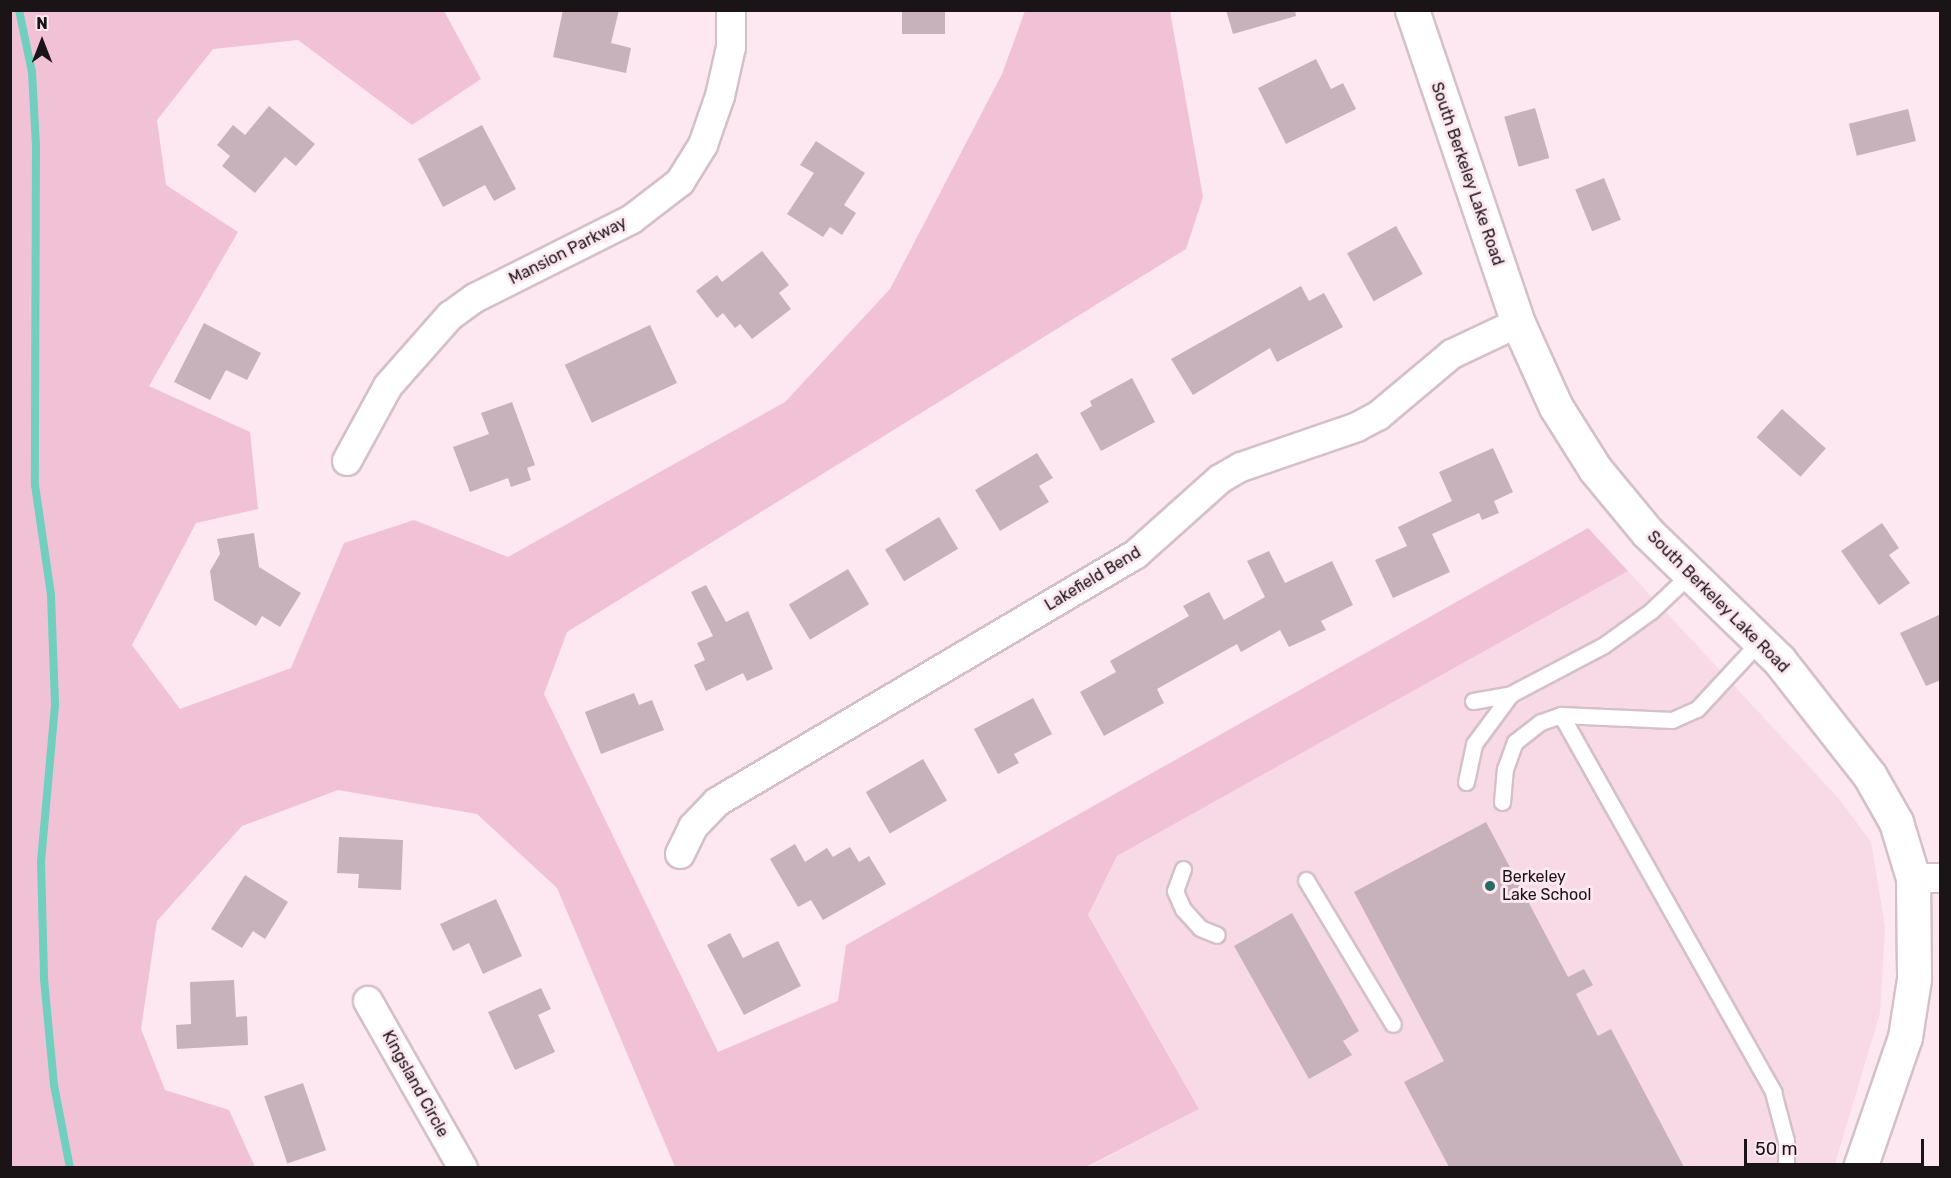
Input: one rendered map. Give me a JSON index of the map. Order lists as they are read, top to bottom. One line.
{"streets":{"street":["South Berkeley Lake Road","Mansion Parkway","Lakefield Bend","Kingsland Circle"]},"crossings":[["South Berkeley Lake Road","Lakefield Bend"]],"places":["Berkeley Lake School"],"scale_bar":"50 m","north":"top"}
